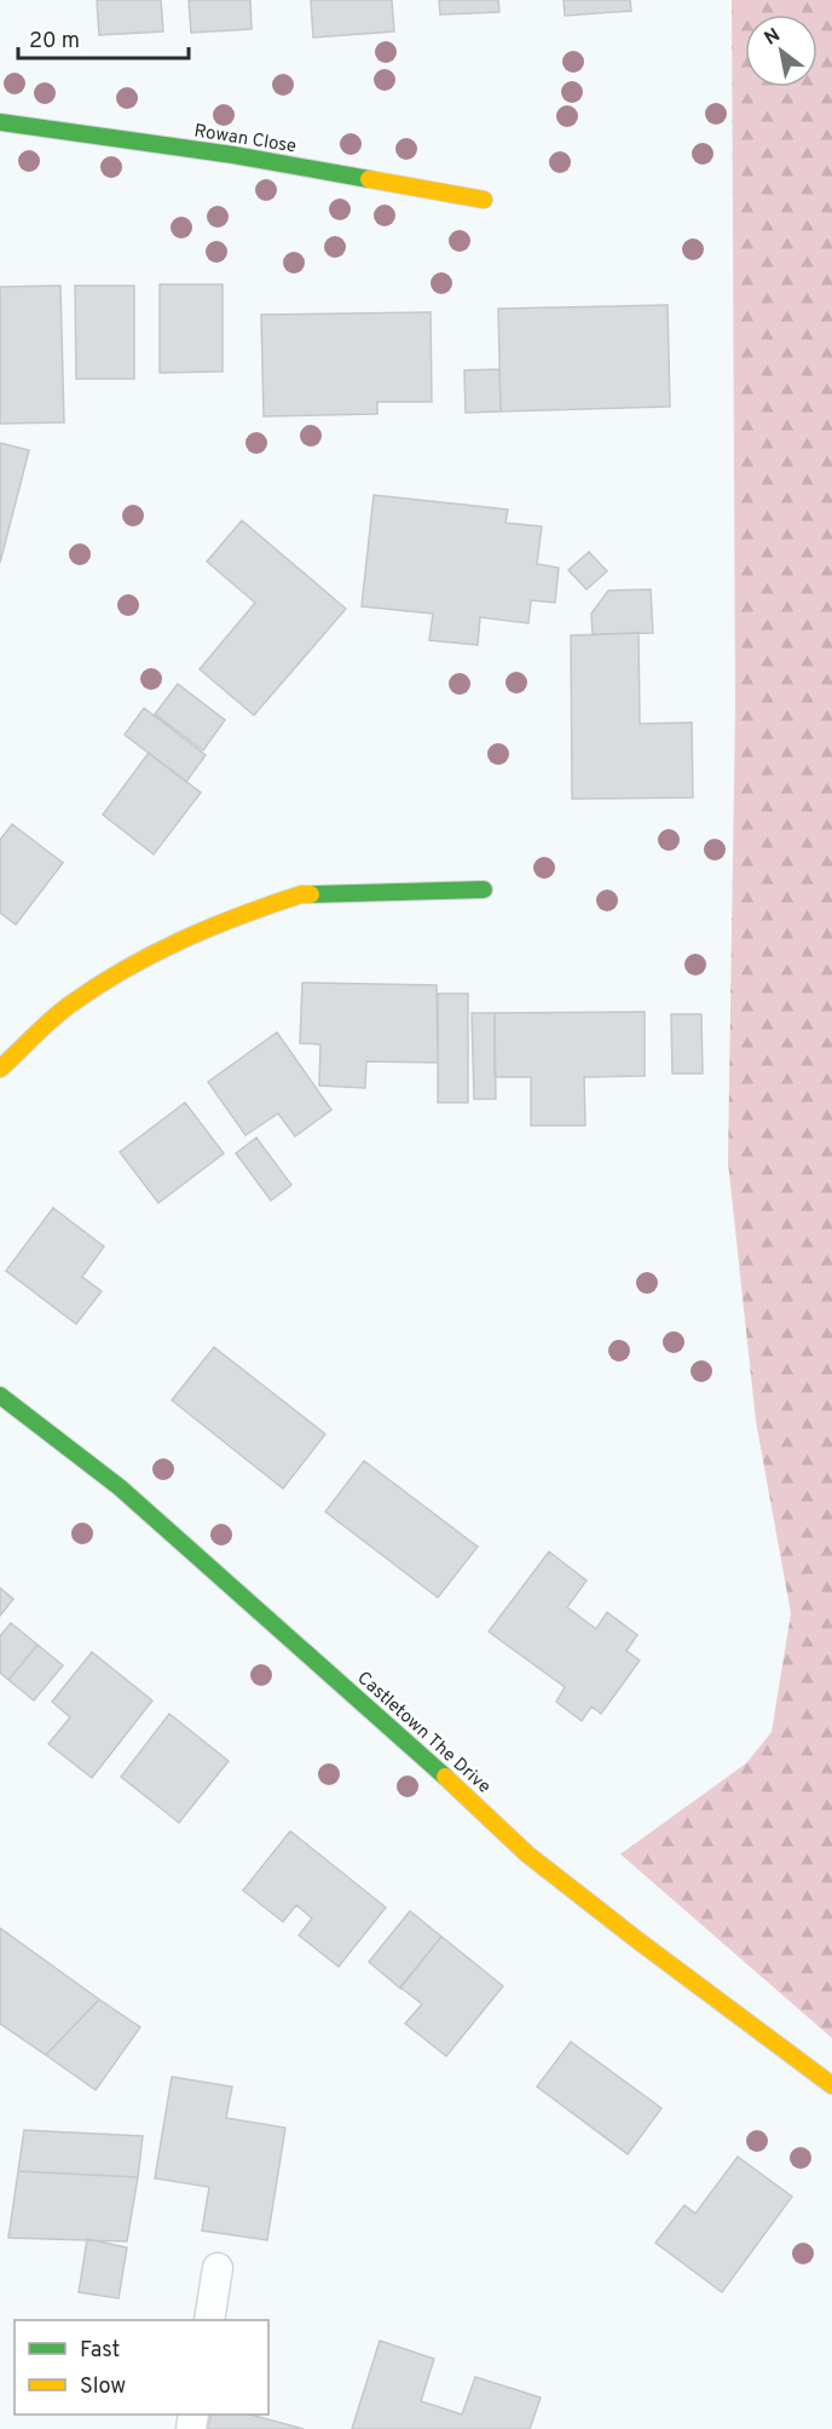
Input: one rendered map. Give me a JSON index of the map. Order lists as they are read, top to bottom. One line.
{"streets":{"street":["Rowan Close","Castletown The Drive"]},"legend":["Fast","Slow"],"scale_bar":"20 m","north":"top left"}
